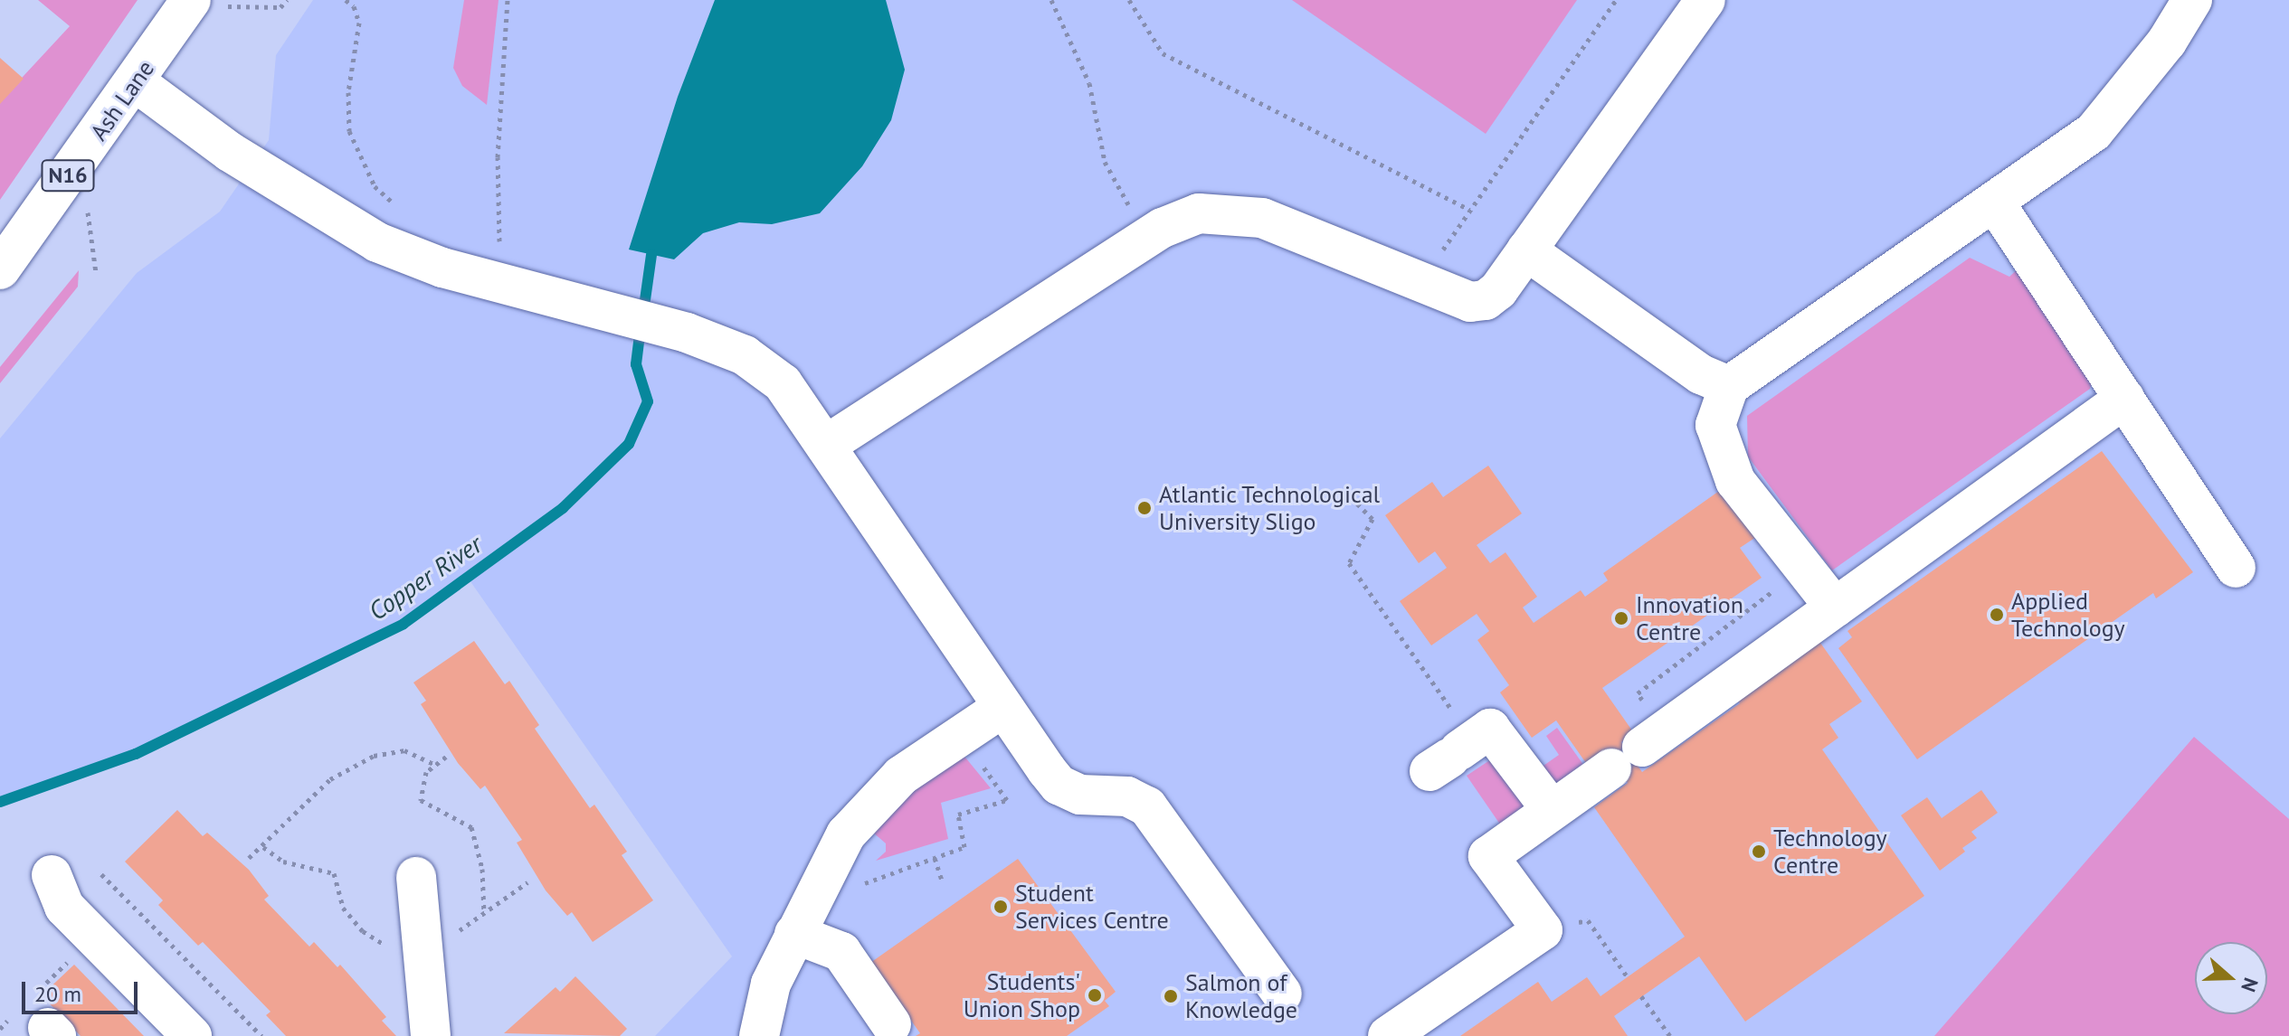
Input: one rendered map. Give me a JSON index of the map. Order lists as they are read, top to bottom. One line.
{"streets":{"main road":["Ash Lane","N16"]},"water":["Copper River"],"places":["Atlantic Technological University Sligo","Applied Technology","Innovation Centre","Technology Centre","Student Services Centre","Students' Union Shop","Salmon of Knowledge"],"scale_bar":"20 m","north":"right"}
